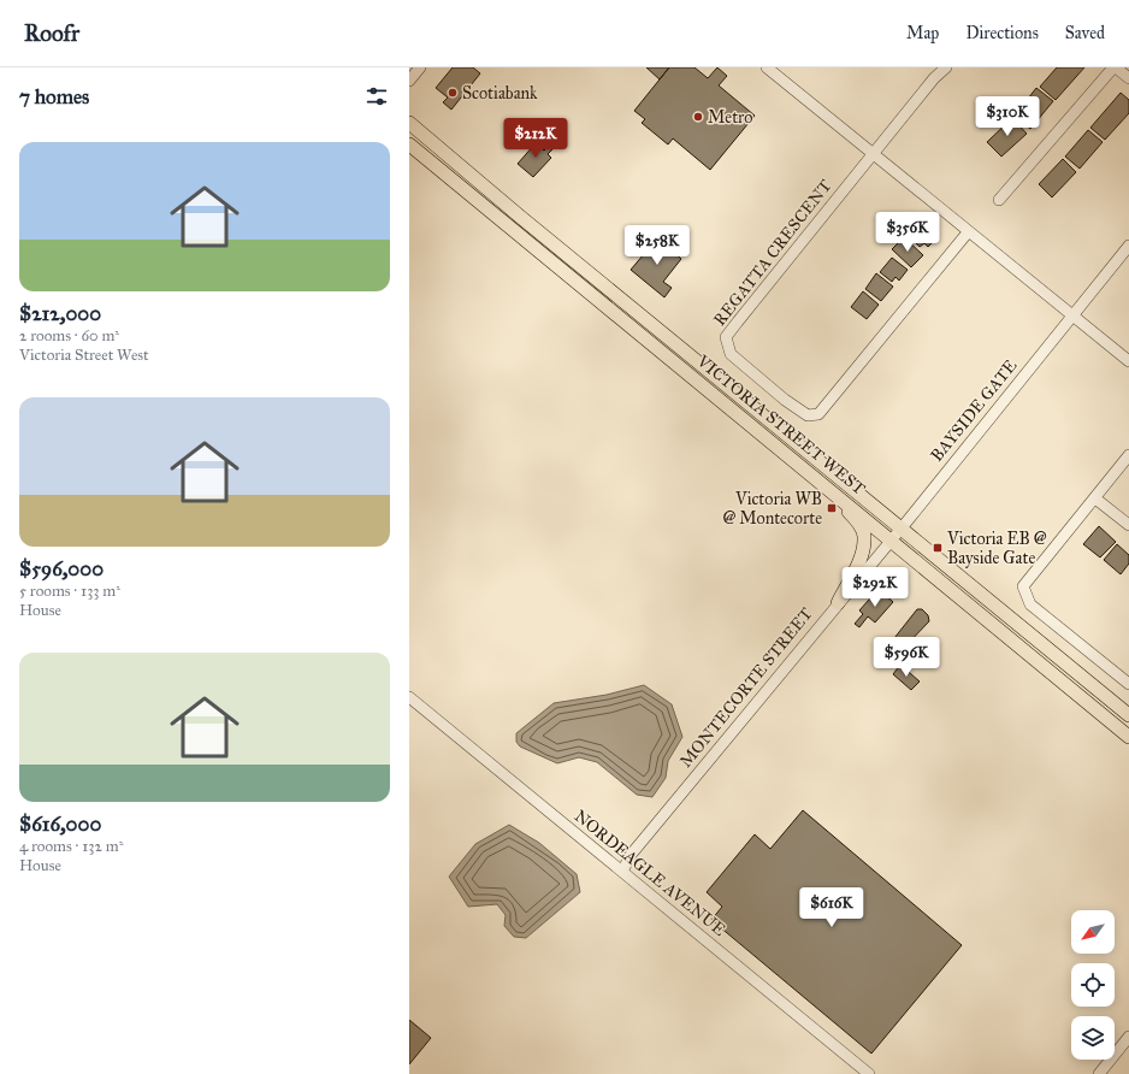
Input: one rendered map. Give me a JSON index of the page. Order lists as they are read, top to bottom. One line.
{"streets":{"main road":["VICTORIA STREET WEST"],"street":["REGATTA CRESCENT","BAYSIDE GATE","MONTECORTE STREET","NORDEAGLE AVENUE"]},"crossings":[["BAYSIDE GATE","VICTORIA STREET WEST"],["BAYSIDE GATE","MONTECORTE STREET"],["VICTORIA STREET WEST","MONTECORTE STREET"],["MONTECORTE STREET","NORDEAGLE AVENUE"]],"places":{"other":["Scotiabank","Metro"],"transit":["Victoria WB @ Montecorte","Victoria EB @ Bayside Gate"]},"north":"bottom left","page":{"header":"Roofr","nav":["Map","Directions","Saved"],"heading":"7 homes","price":["$310K","$212K","$356K","$258K","$292K","$596K","$616K"],"list":[{"name":"$212,000","note":"2 rooms · 60 m² · Victoria Street West"},{"name":"$596,000","note":"5 rooms · 133 m² · House"},{"name":"$616,000","note":"4 rooms · 132 m² · House"}]}}
